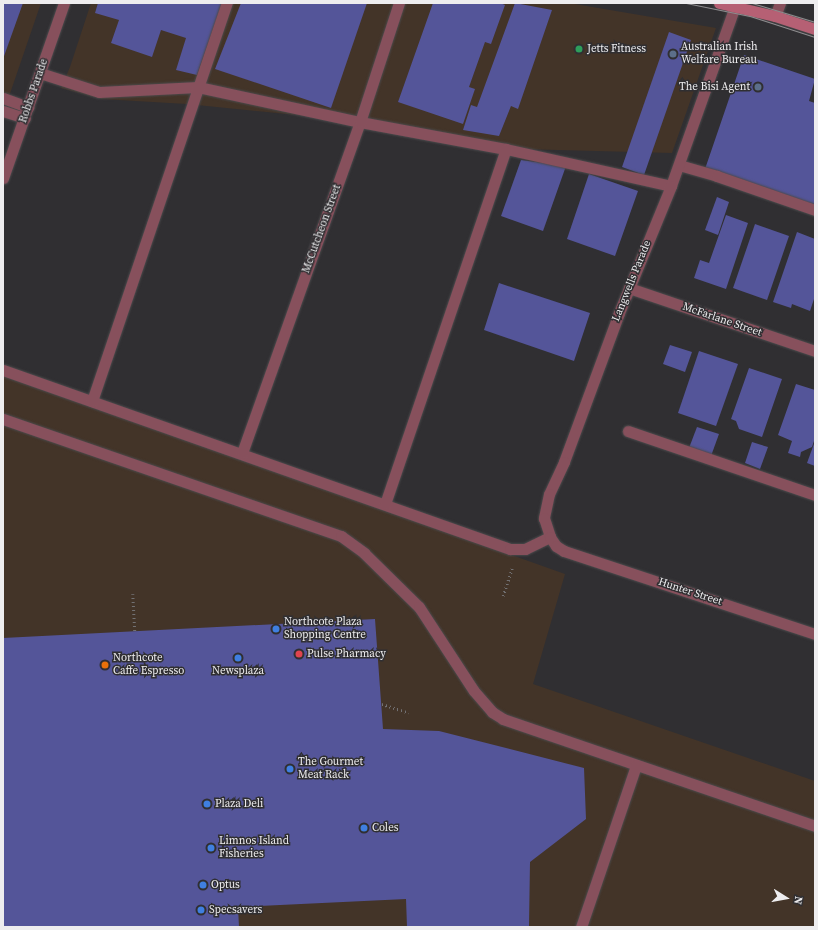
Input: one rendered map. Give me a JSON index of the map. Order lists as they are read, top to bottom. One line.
{"streets":{"street":["Robbs Parade","McCutcheon Street","Langwells Parade","McFarlane Street","Hunter Street"]},"crossings":[["Langwells Parade","McFarlane Street"],["Langwells Parade","Hunter Street"]],"places":["Jetts Fitness","Australian Irish Welfare Bureau","The Bisi Agent","Northcote Plaza Shopping Centre","Pulse Pharmacy","Newsplaza","Northcote Caffe Espresso","The Gourmet Meat Rack","Plaza Deli","Coles","Limnos Island Fisheries","Optus","Specsavers"],"north":"right"}
